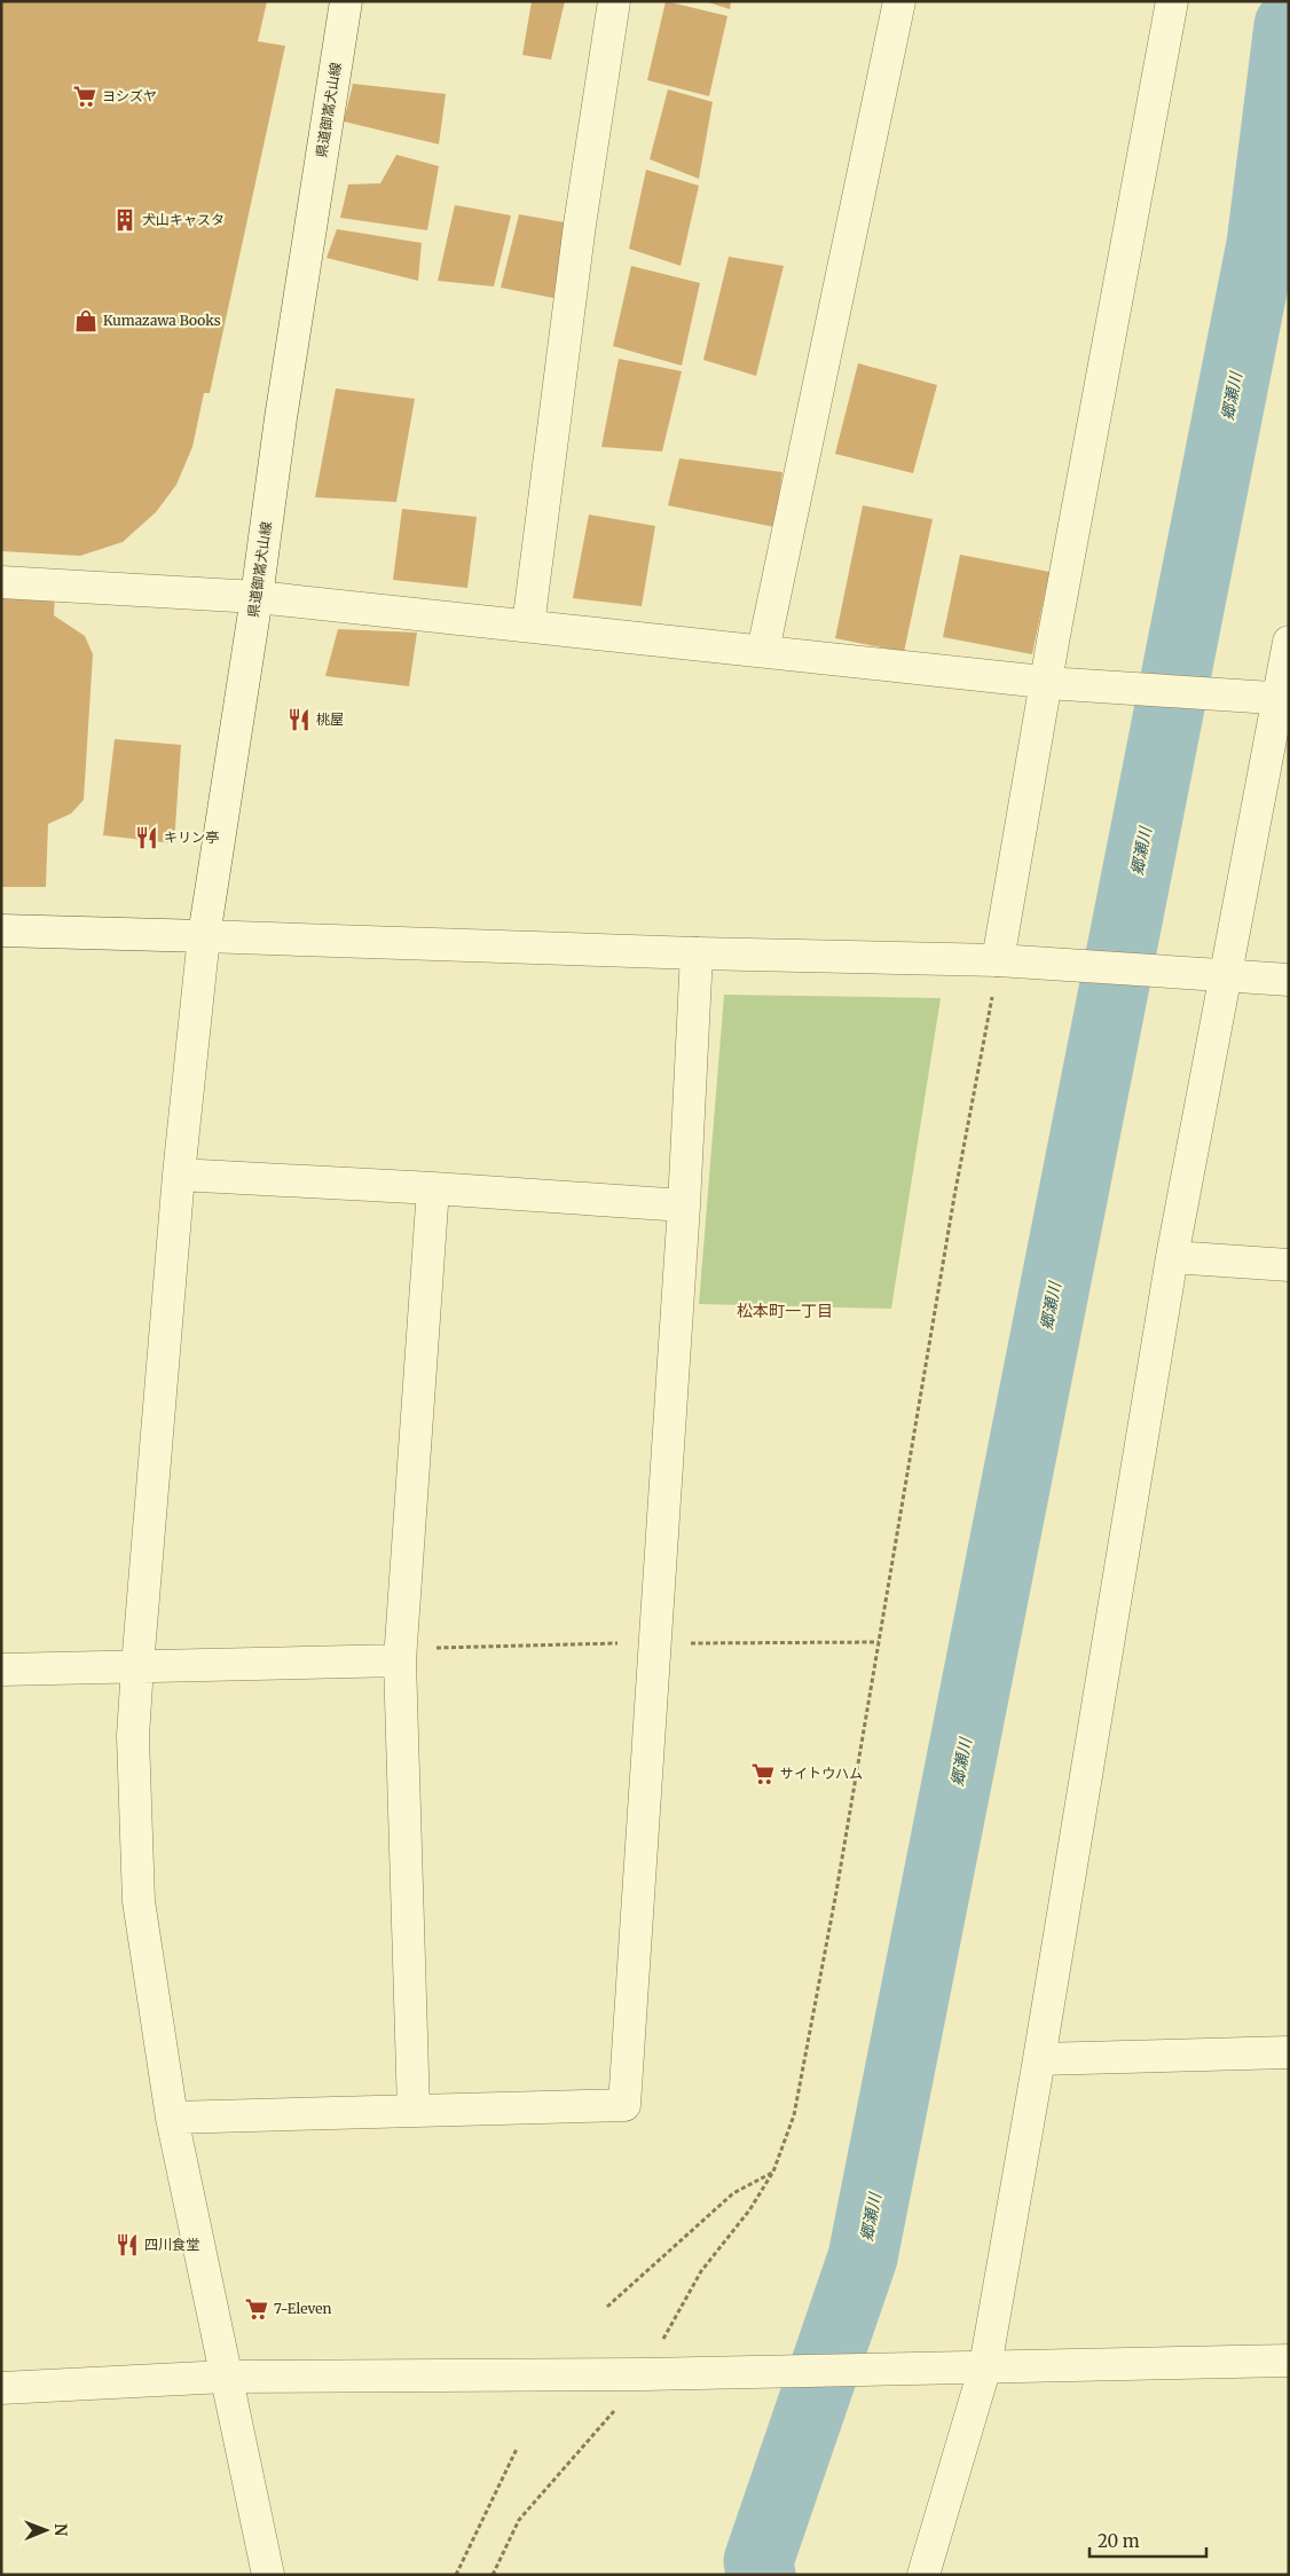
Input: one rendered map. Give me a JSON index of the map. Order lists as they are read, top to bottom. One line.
{"streets":{"street":["県道御嵩犬山線"]},"districts":["松本町一丁目"],"water":["郷瀬川"],"places":{"supermarket":["ヨシズヤ","サイトウハム","7-Eleven"],"building":["犬山キャスタ"],"shop":["Kumazawa Books"],"restaurant":["桃屋","キリン亭","四川食堂"]},"scale_bar":"20 m","north":"right"}
